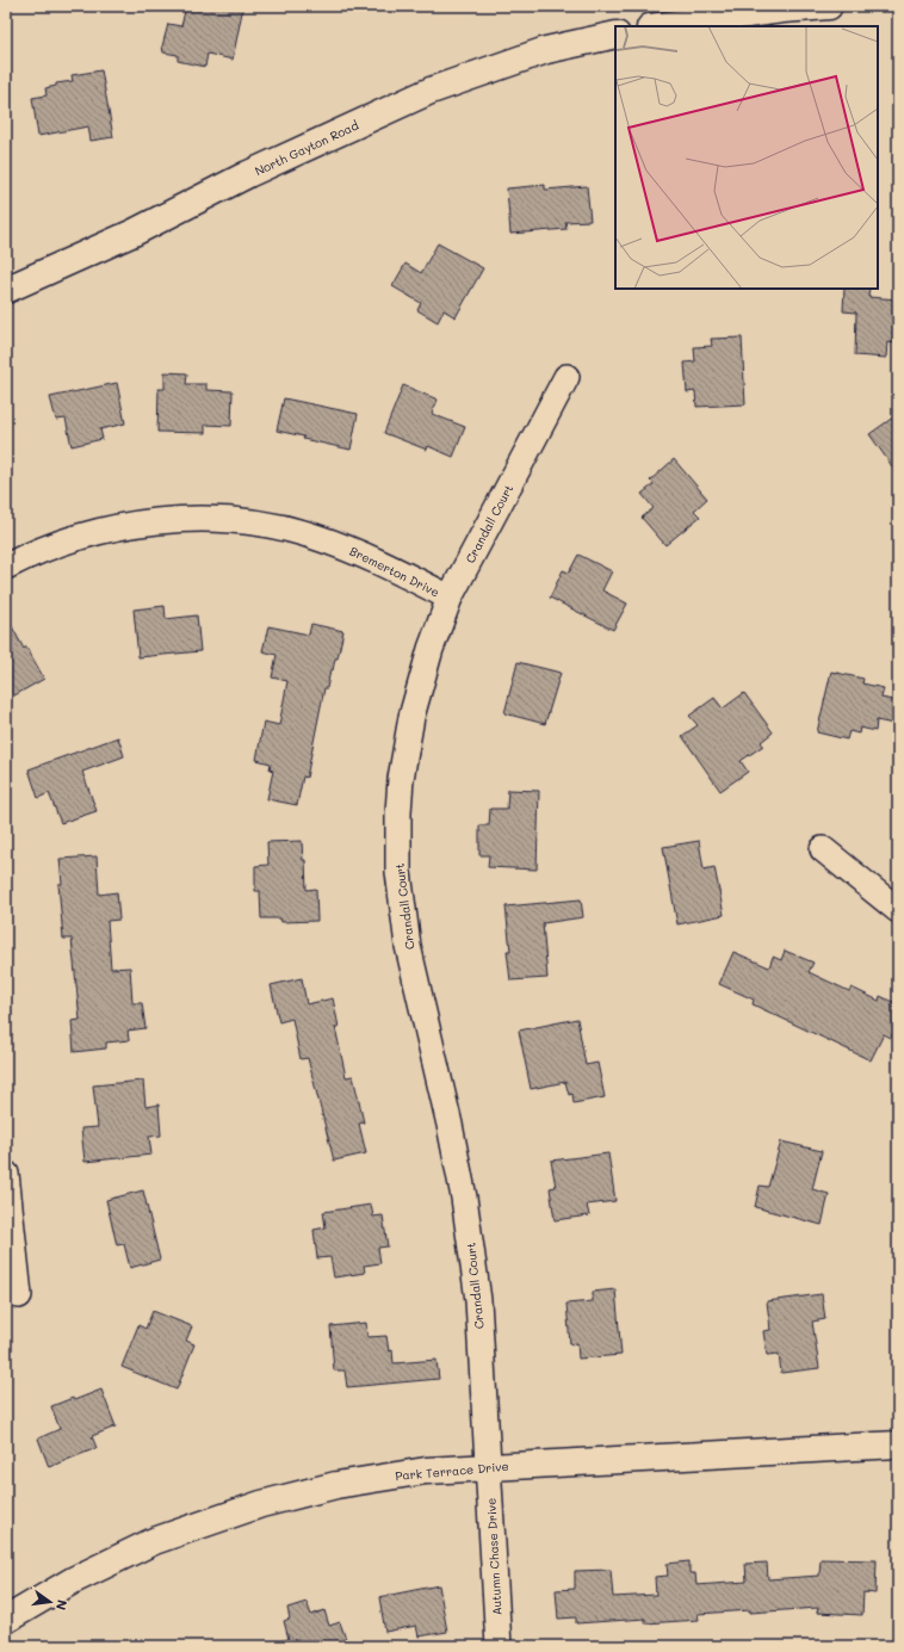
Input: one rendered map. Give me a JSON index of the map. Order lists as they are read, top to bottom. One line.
{"streets":{"street":["North Gayton Road","Crandall Court","Bremerton Drive","Park Terrace Drive","Autumn Chase Drive"]},"crossings":[["Crandall Court","Bremerton Drive"],["Crandall Court","Park Terrace Drive"],["Crandall Court","Autumn Chase Drive"],["Park Terrace Drive","Autumn Chase Drive"]],"north":"right"}
